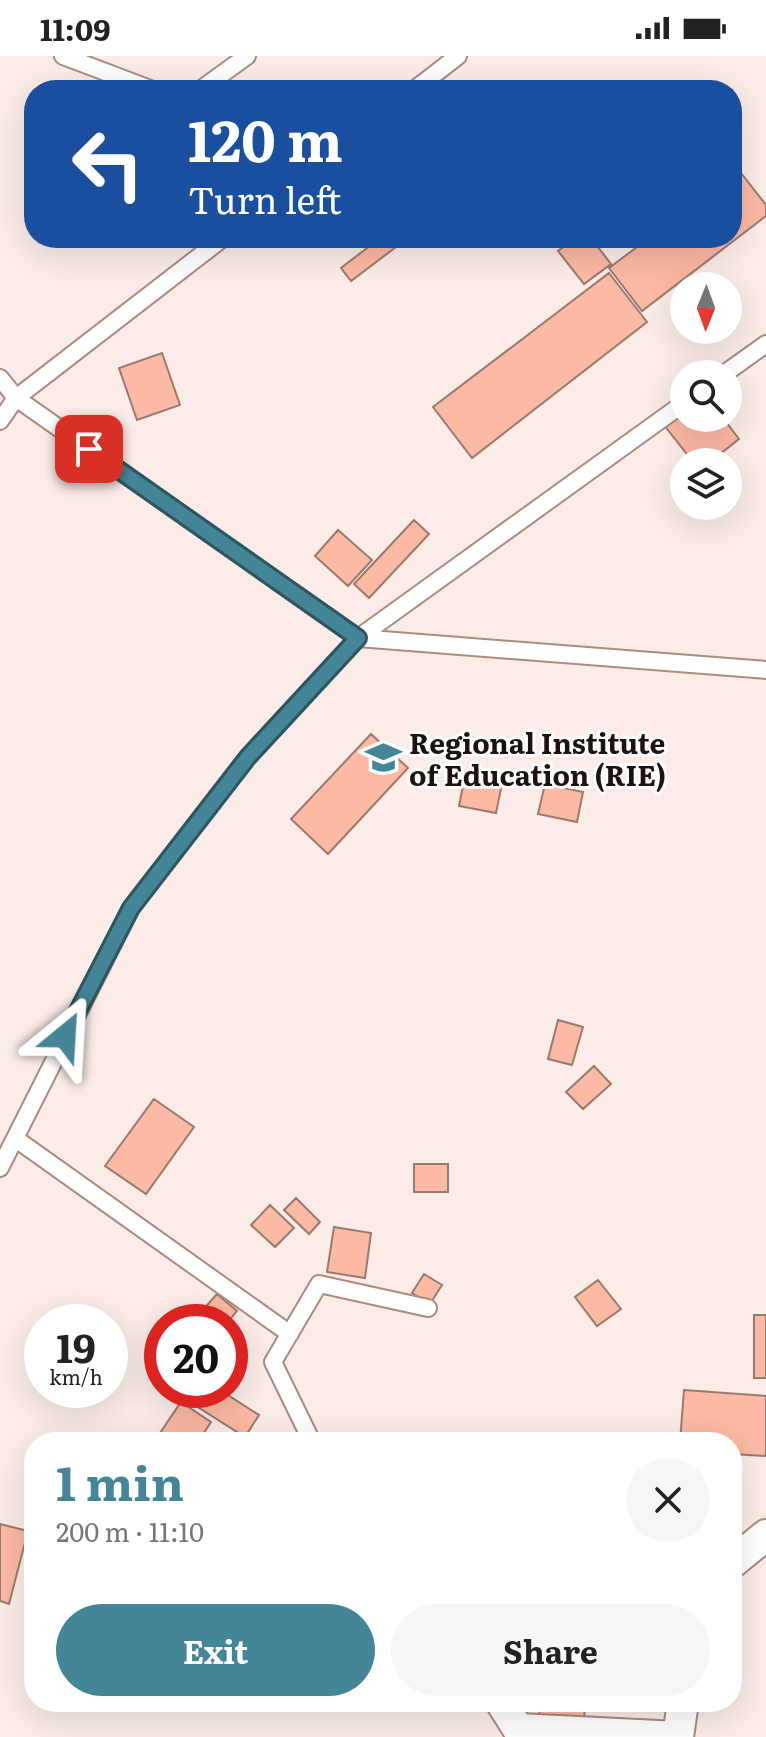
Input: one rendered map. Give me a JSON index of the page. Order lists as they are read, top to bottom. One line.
{"places":{"school or university":["Regional Institute of Education (RIE)"]},"north":"bottom","page":{"status":"11:09","turn":["120 m","Turn left"],"speed":"19 km/h","limit":"20","heading":["1 min","200 m · 11:10"],"buttons":["Exit","Share"]}}
